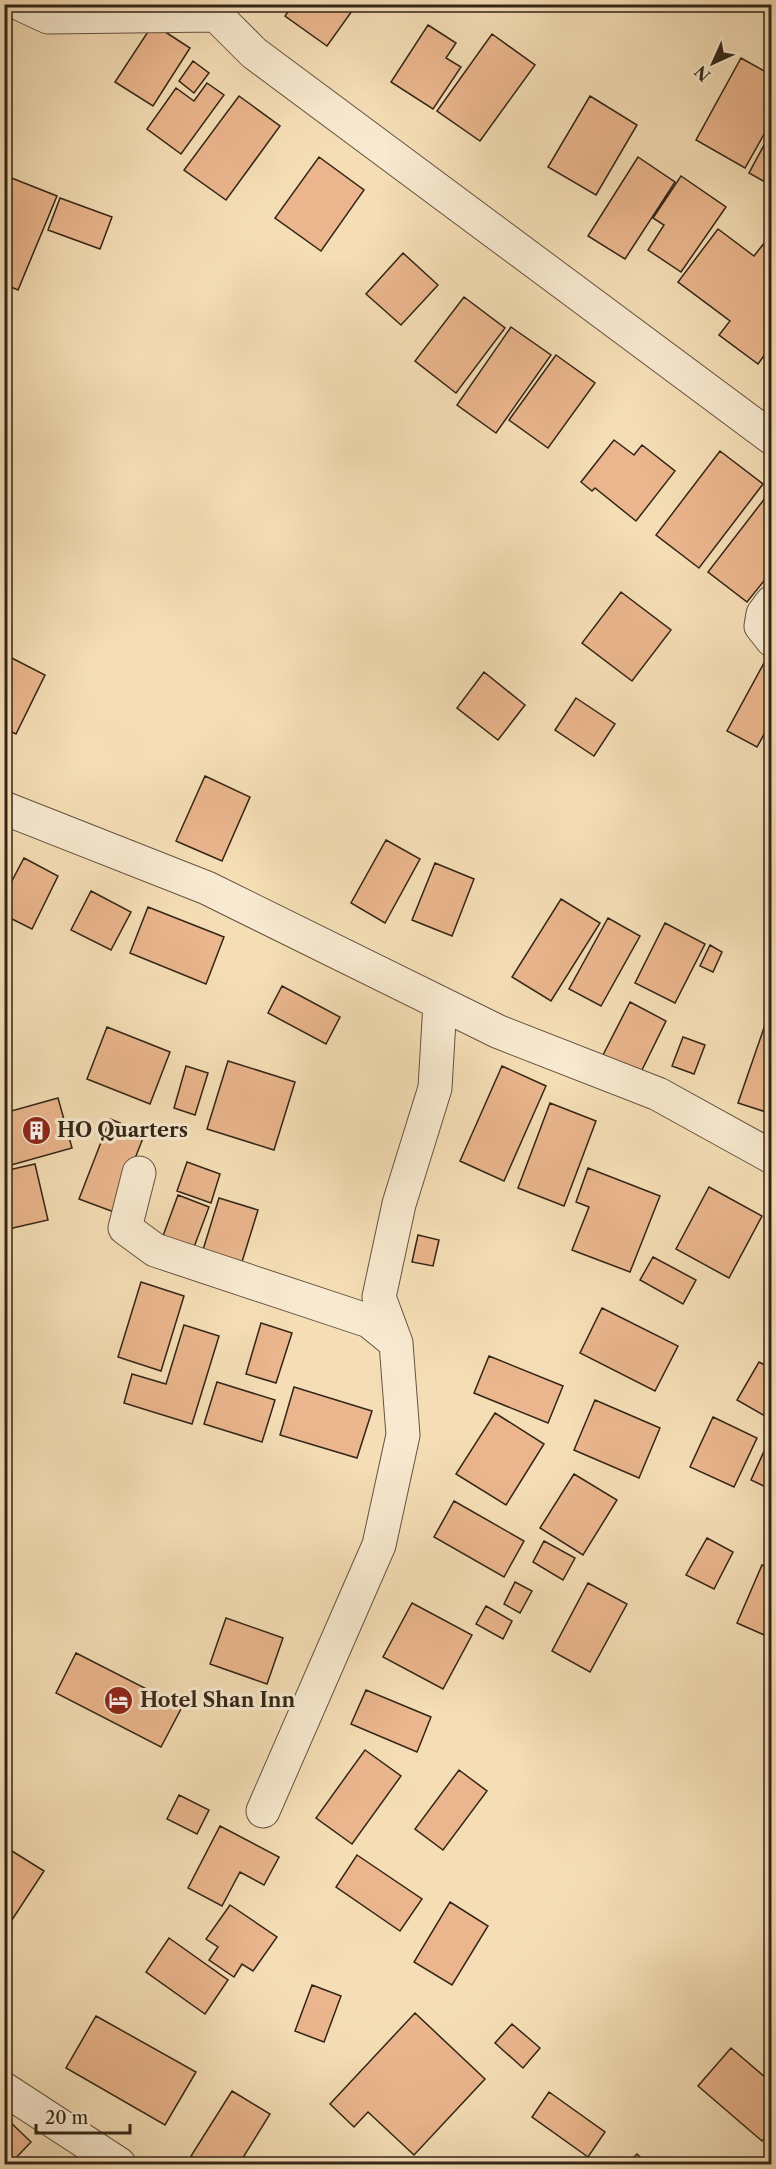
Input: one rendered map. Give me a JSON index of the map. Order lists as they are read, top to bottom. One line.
{"places":{"building":["HO Quarters"],"hotel":["Hotel Shan Inn"]},"scale_bar":"20 m","north":"bottom left"}
